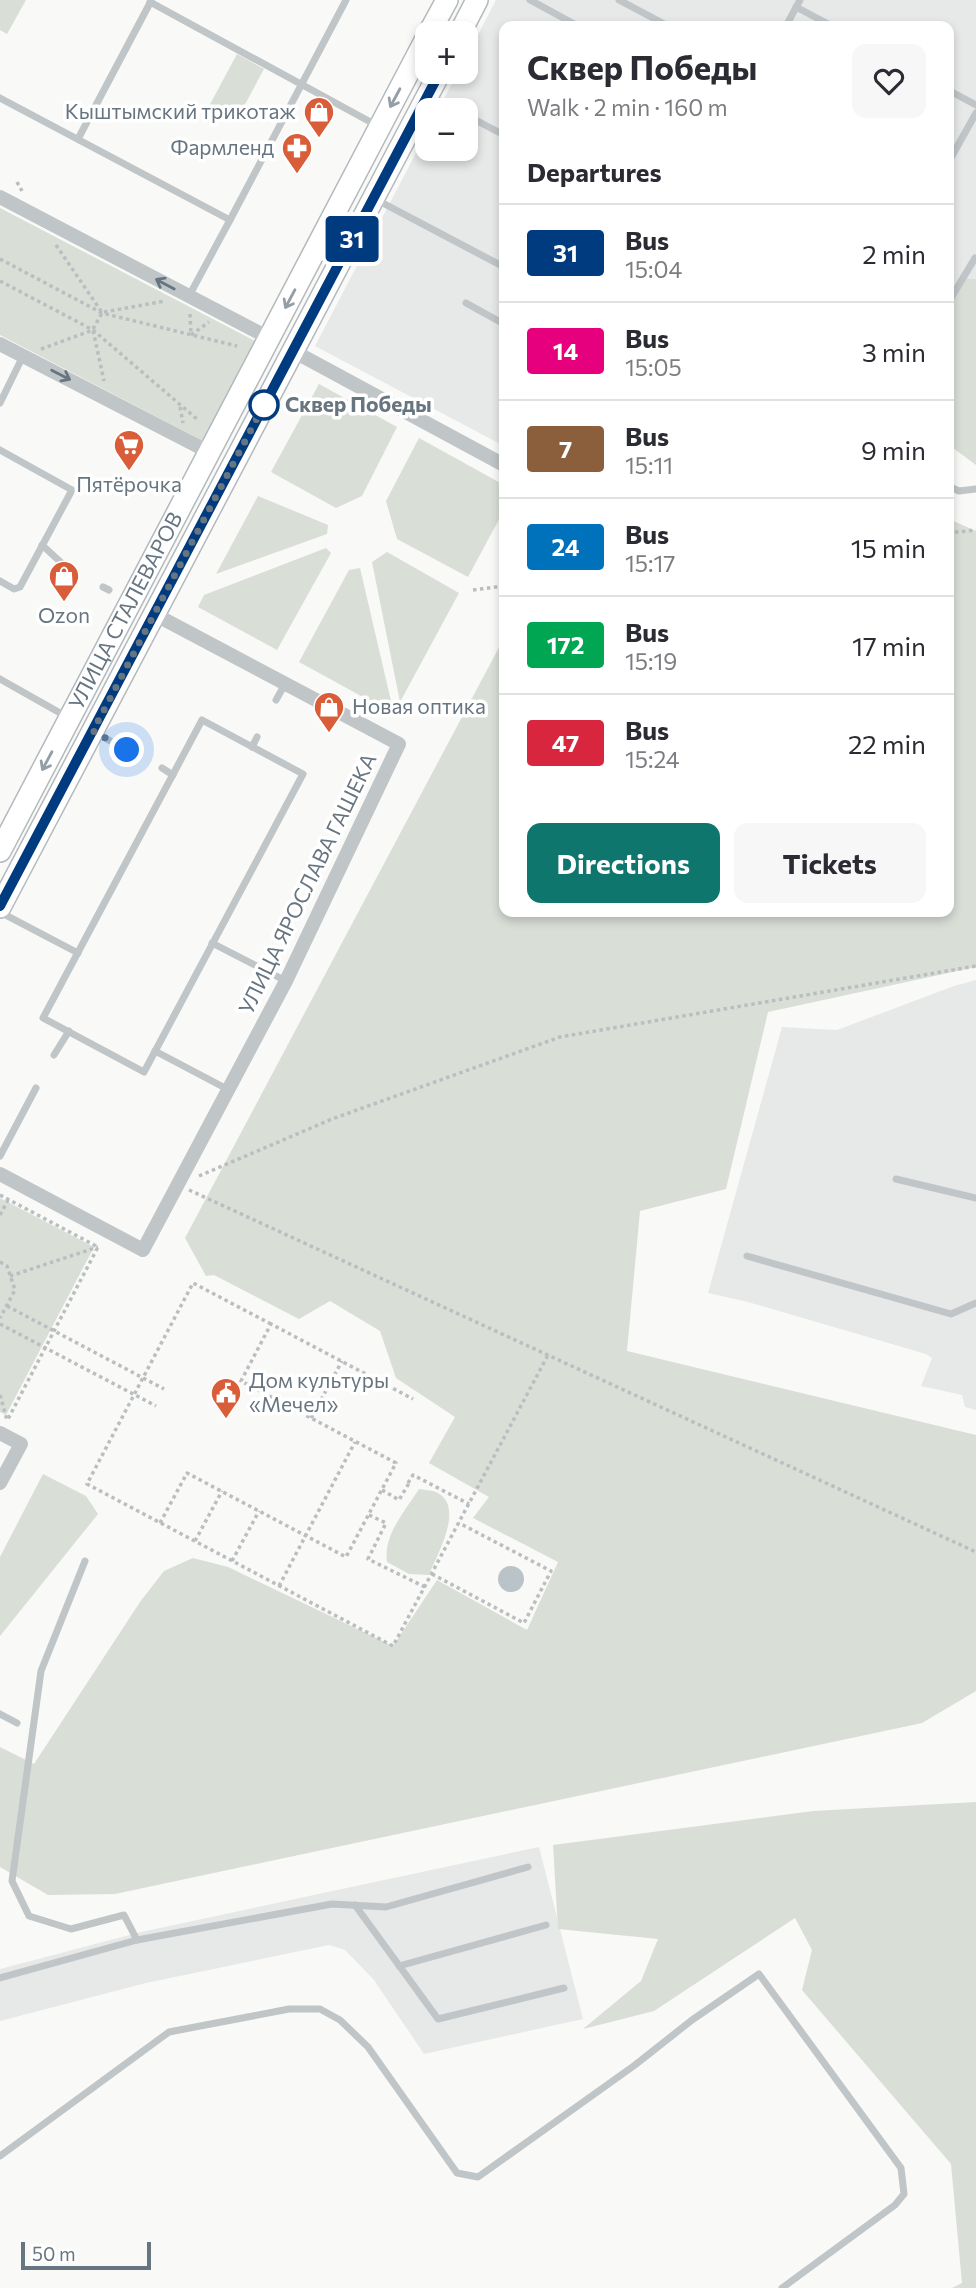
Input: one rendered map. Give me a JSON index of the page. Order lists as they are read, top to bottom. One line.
{"streets":{"main road":["УЛИЦА СТАЛЕВАРОВ"],"street":["УЛИЦА ЯРОСЛАВА ГАШЕКА"]},"crossings":[["УЛИЦА СТАЛЕВАРОВ","УЛИЦА ЯРОСЛАВА ГАШЕКА"]],"places":{"shop":["Кыштымский трикотаж","Ozon","Новая оптика"],"pharmacy":["Фармленд"],"other":["Сквер Победы"],"supermarket":["Пятёрочка"],"public building":["Дом культуры «Мечел»"]},"lines":["bus line 31"],"scale_bar":"50 m","page":{"on_map":"31","map_buttons":["+","−"],"heading":[["Сквер Победы","Walk · 2 min · 160 m"],"Departures"],"list":[{"mark":"31","name":"Bus","note":"15:04","value":"2 min"},{"mark":"14","name":"Bus","note":"15:05","value":"3 min"},{"mark":"7","name":"Bus","note":"15:11","value":"9 min"},{"mark":"24","name":"Bus","note":"15:17","value":"15 min"},{"mark":"172","name":"Bus","note":"15:19","value":"17 min"},{"mark":"47","name":"Bus","note":"15:24","value":"22 min"}],"buttons":["Directions","Tickets"],"scale":"50 m"}}
